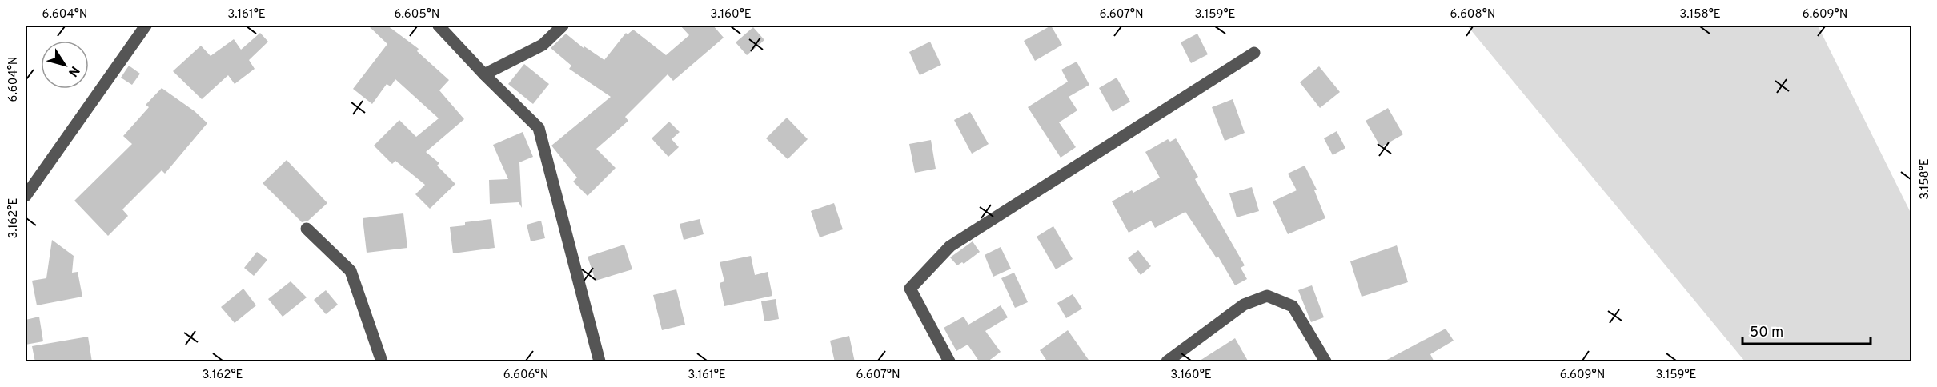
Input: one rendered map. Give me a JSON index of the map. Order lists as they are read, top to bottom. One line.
{"scale_bar":"50 m","north":"bottom right","coordinates":["6.604°N","3.161°E","6.605°N","3.160°E","6.607°N","3.159°E","6.608°N","3.158°E","6.609°N","3.162°E","6.606°N"]}
